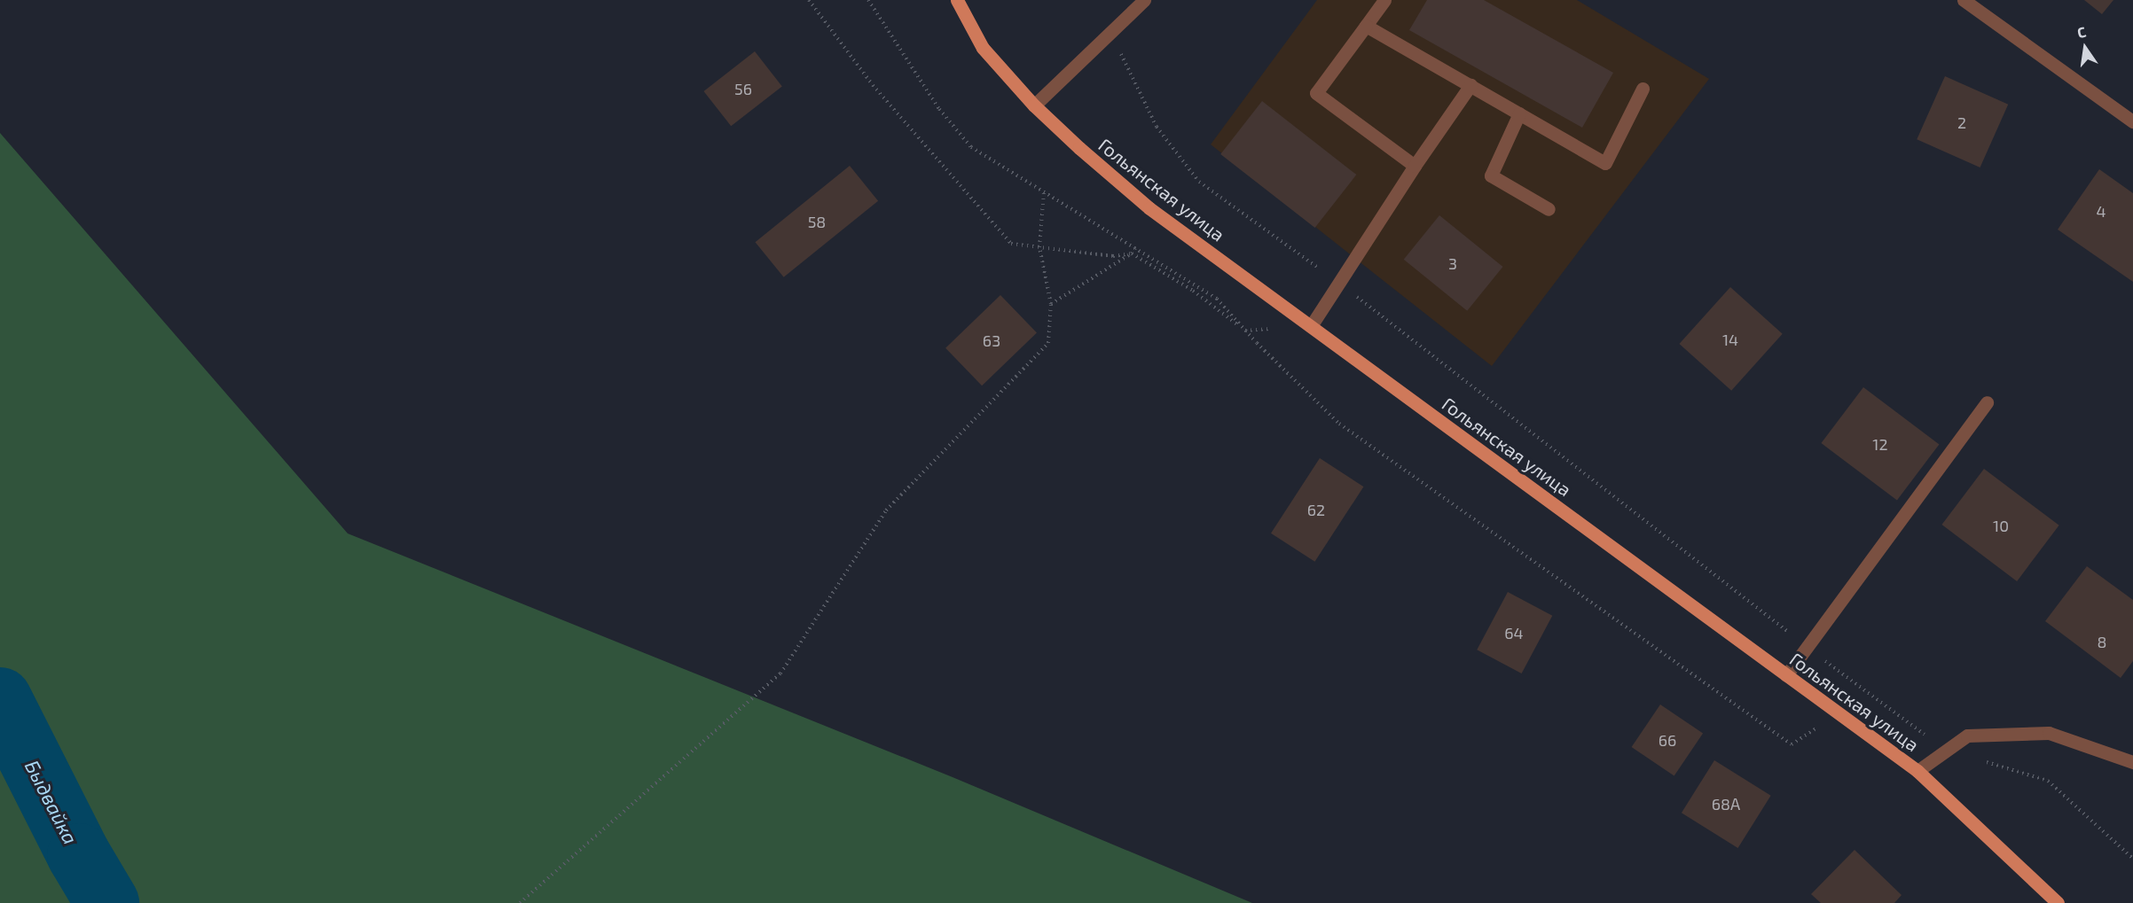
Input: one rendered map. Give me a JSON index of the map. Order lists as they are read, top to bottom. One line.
{"streets":{"main road":["Гольянская улица"]},"water":["Быдвайка"],"house_numbers":["56","2","4","58","3","14","63","12","62","10","64","8","66","68А"],"north":"top"}
